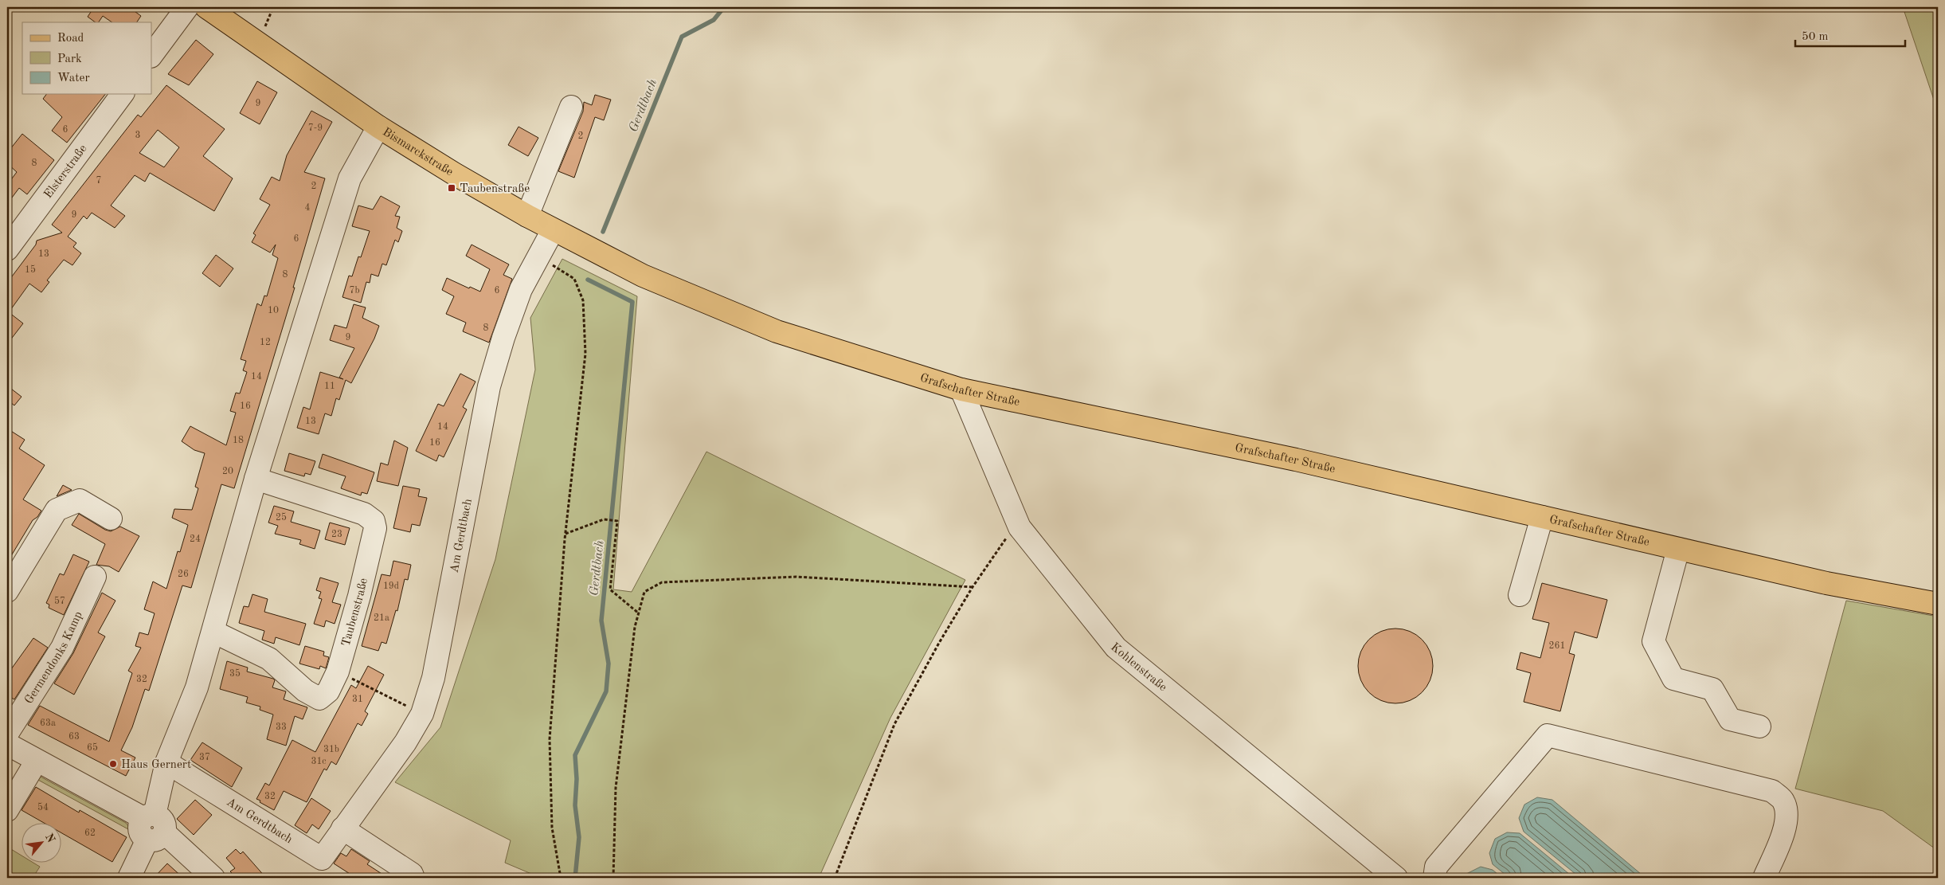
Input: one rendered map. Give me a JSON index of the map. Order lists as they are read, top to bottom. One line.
{"streets":{"main road":["Bismarckstraße","Grafschafter Straße"],"street":["Elsterstraße","Am Gerdtbach","Taubenstraße","Germendonks Kamp","Kohlenstraße"]},"crossings":[["Bismarckstraße","Grafschafter Straße"],["Bismarckstraße","Am Gerdtbach"],["Grafschafter Straße","Kohlenstraße"]],"water":["Gerdtbach"],"places":{"transit":["Taubenstraße"],"other":["Haus Gernert"]},"house_numbers":["9","7-9","6","3","2","8","7","2","4","9","6","13","15","8","7b","6","10","8","9","12","14","11","16","13","14","18","16","20","25","23","24","26","19d","57","21a","261","35","32","31","63a","33","63","65","31b","37","31c","32","54","62"],"legend":["Road","Park","Water"],"scale_bar":"50 m","north":"top right"}
